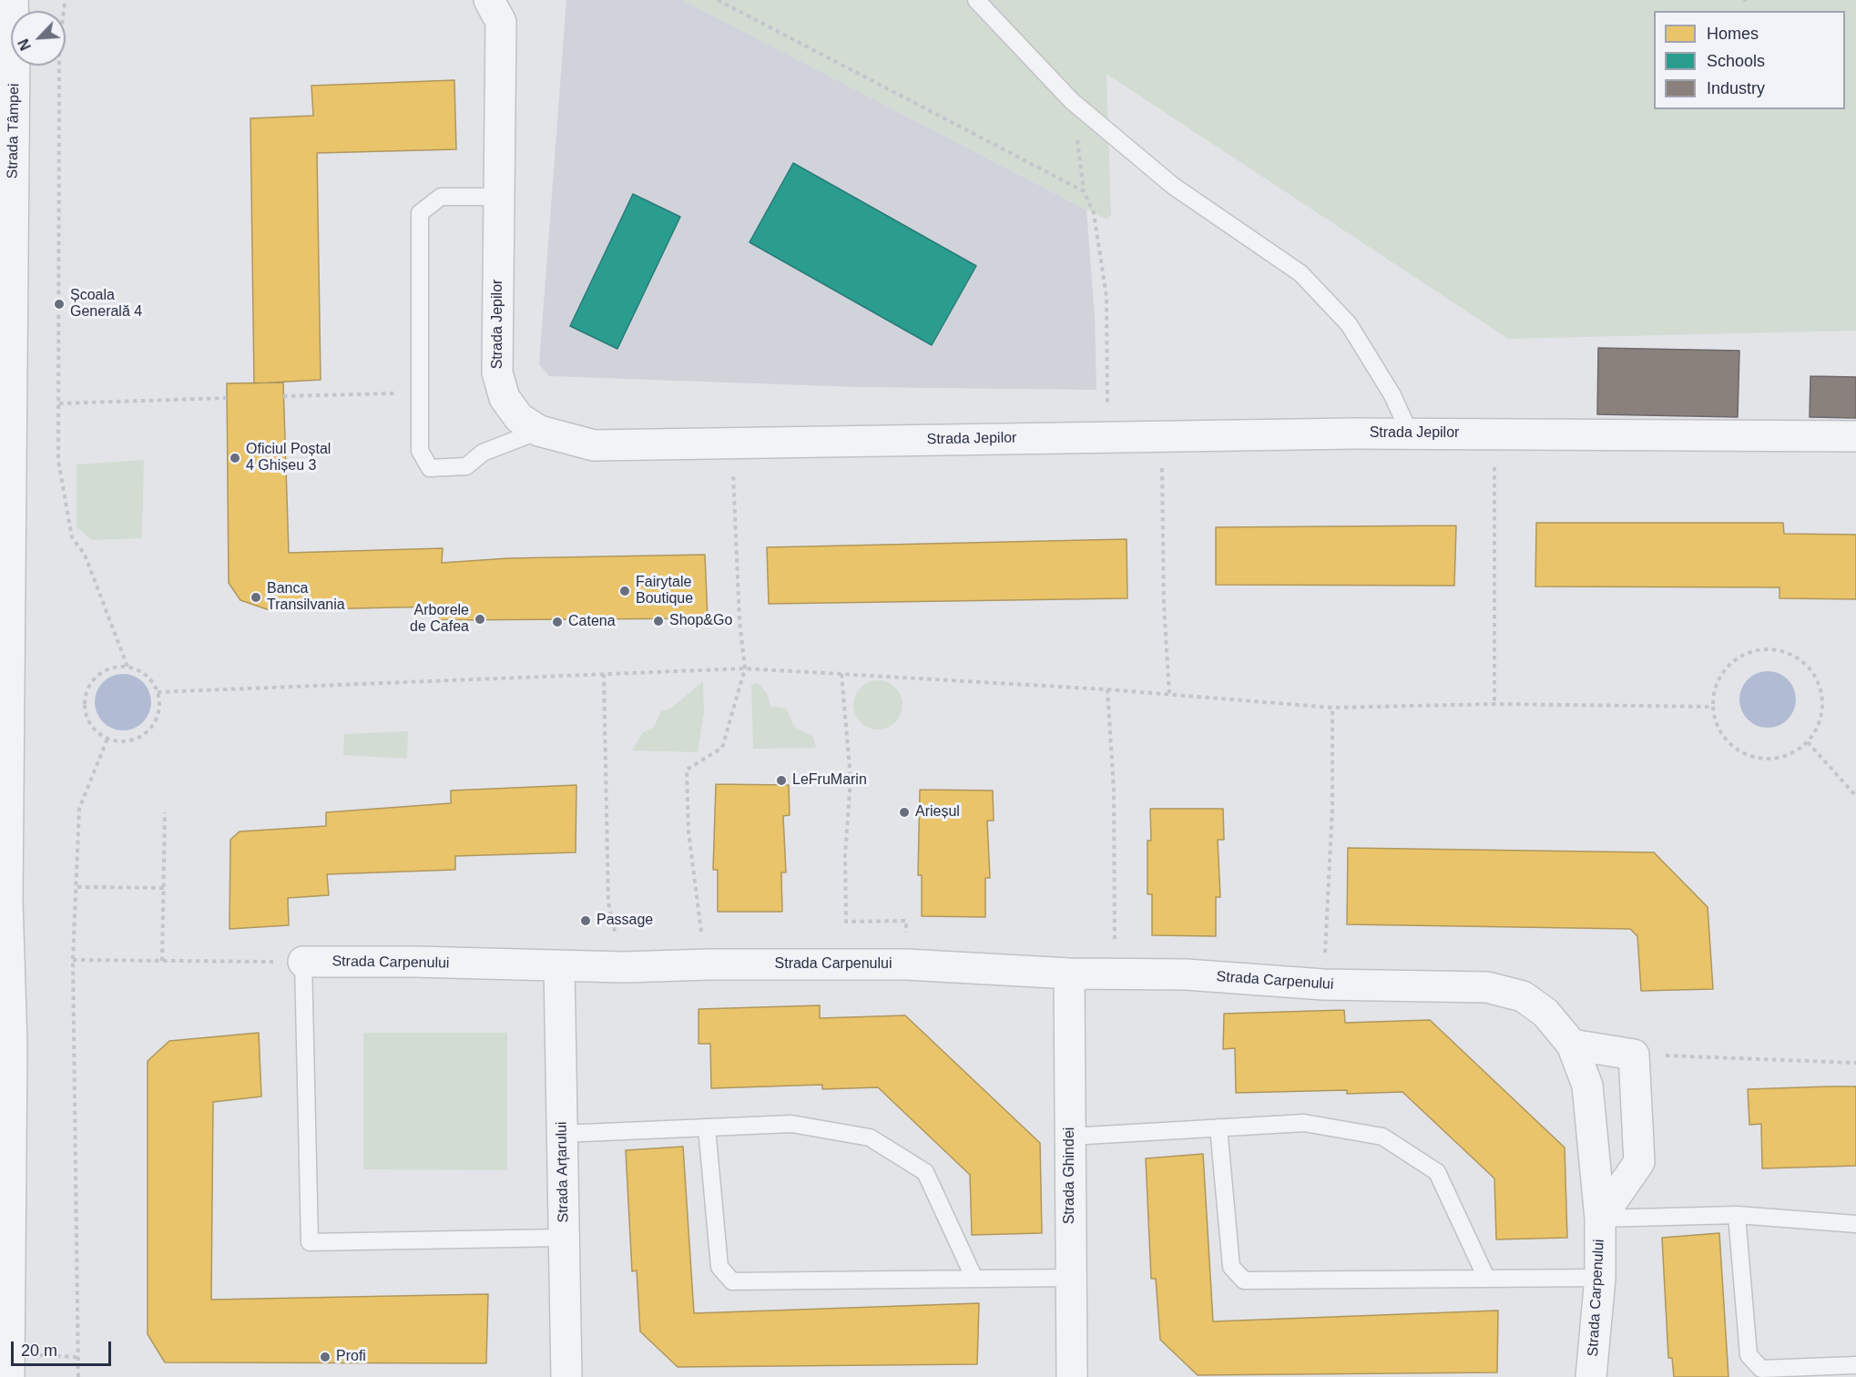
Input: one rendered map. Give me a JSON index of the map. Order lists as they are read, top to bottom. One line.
{"streets":{"street":["Strada Tâmpei","Strada Jepilor","Strada Carpenului","Strada Arțarului","Strada Ghindei"]},"crossings":[["Strada Carpenului","Strada Arțarului"],["Strada Carpenului","Strada Ghindei"]],"places":["Școala Generală 4","Oficiul Poștal 4 Ghișeu 3","Fairytale Boutique","Banca Transilvania","Arborele de Cafea","Shop&Go","Catena","LeFruMarin","Arieșul","Passage","Profi"],"legend":["Homes","Schools","Industry"],"scale_bar":"20 m","north":"bottom left"}
